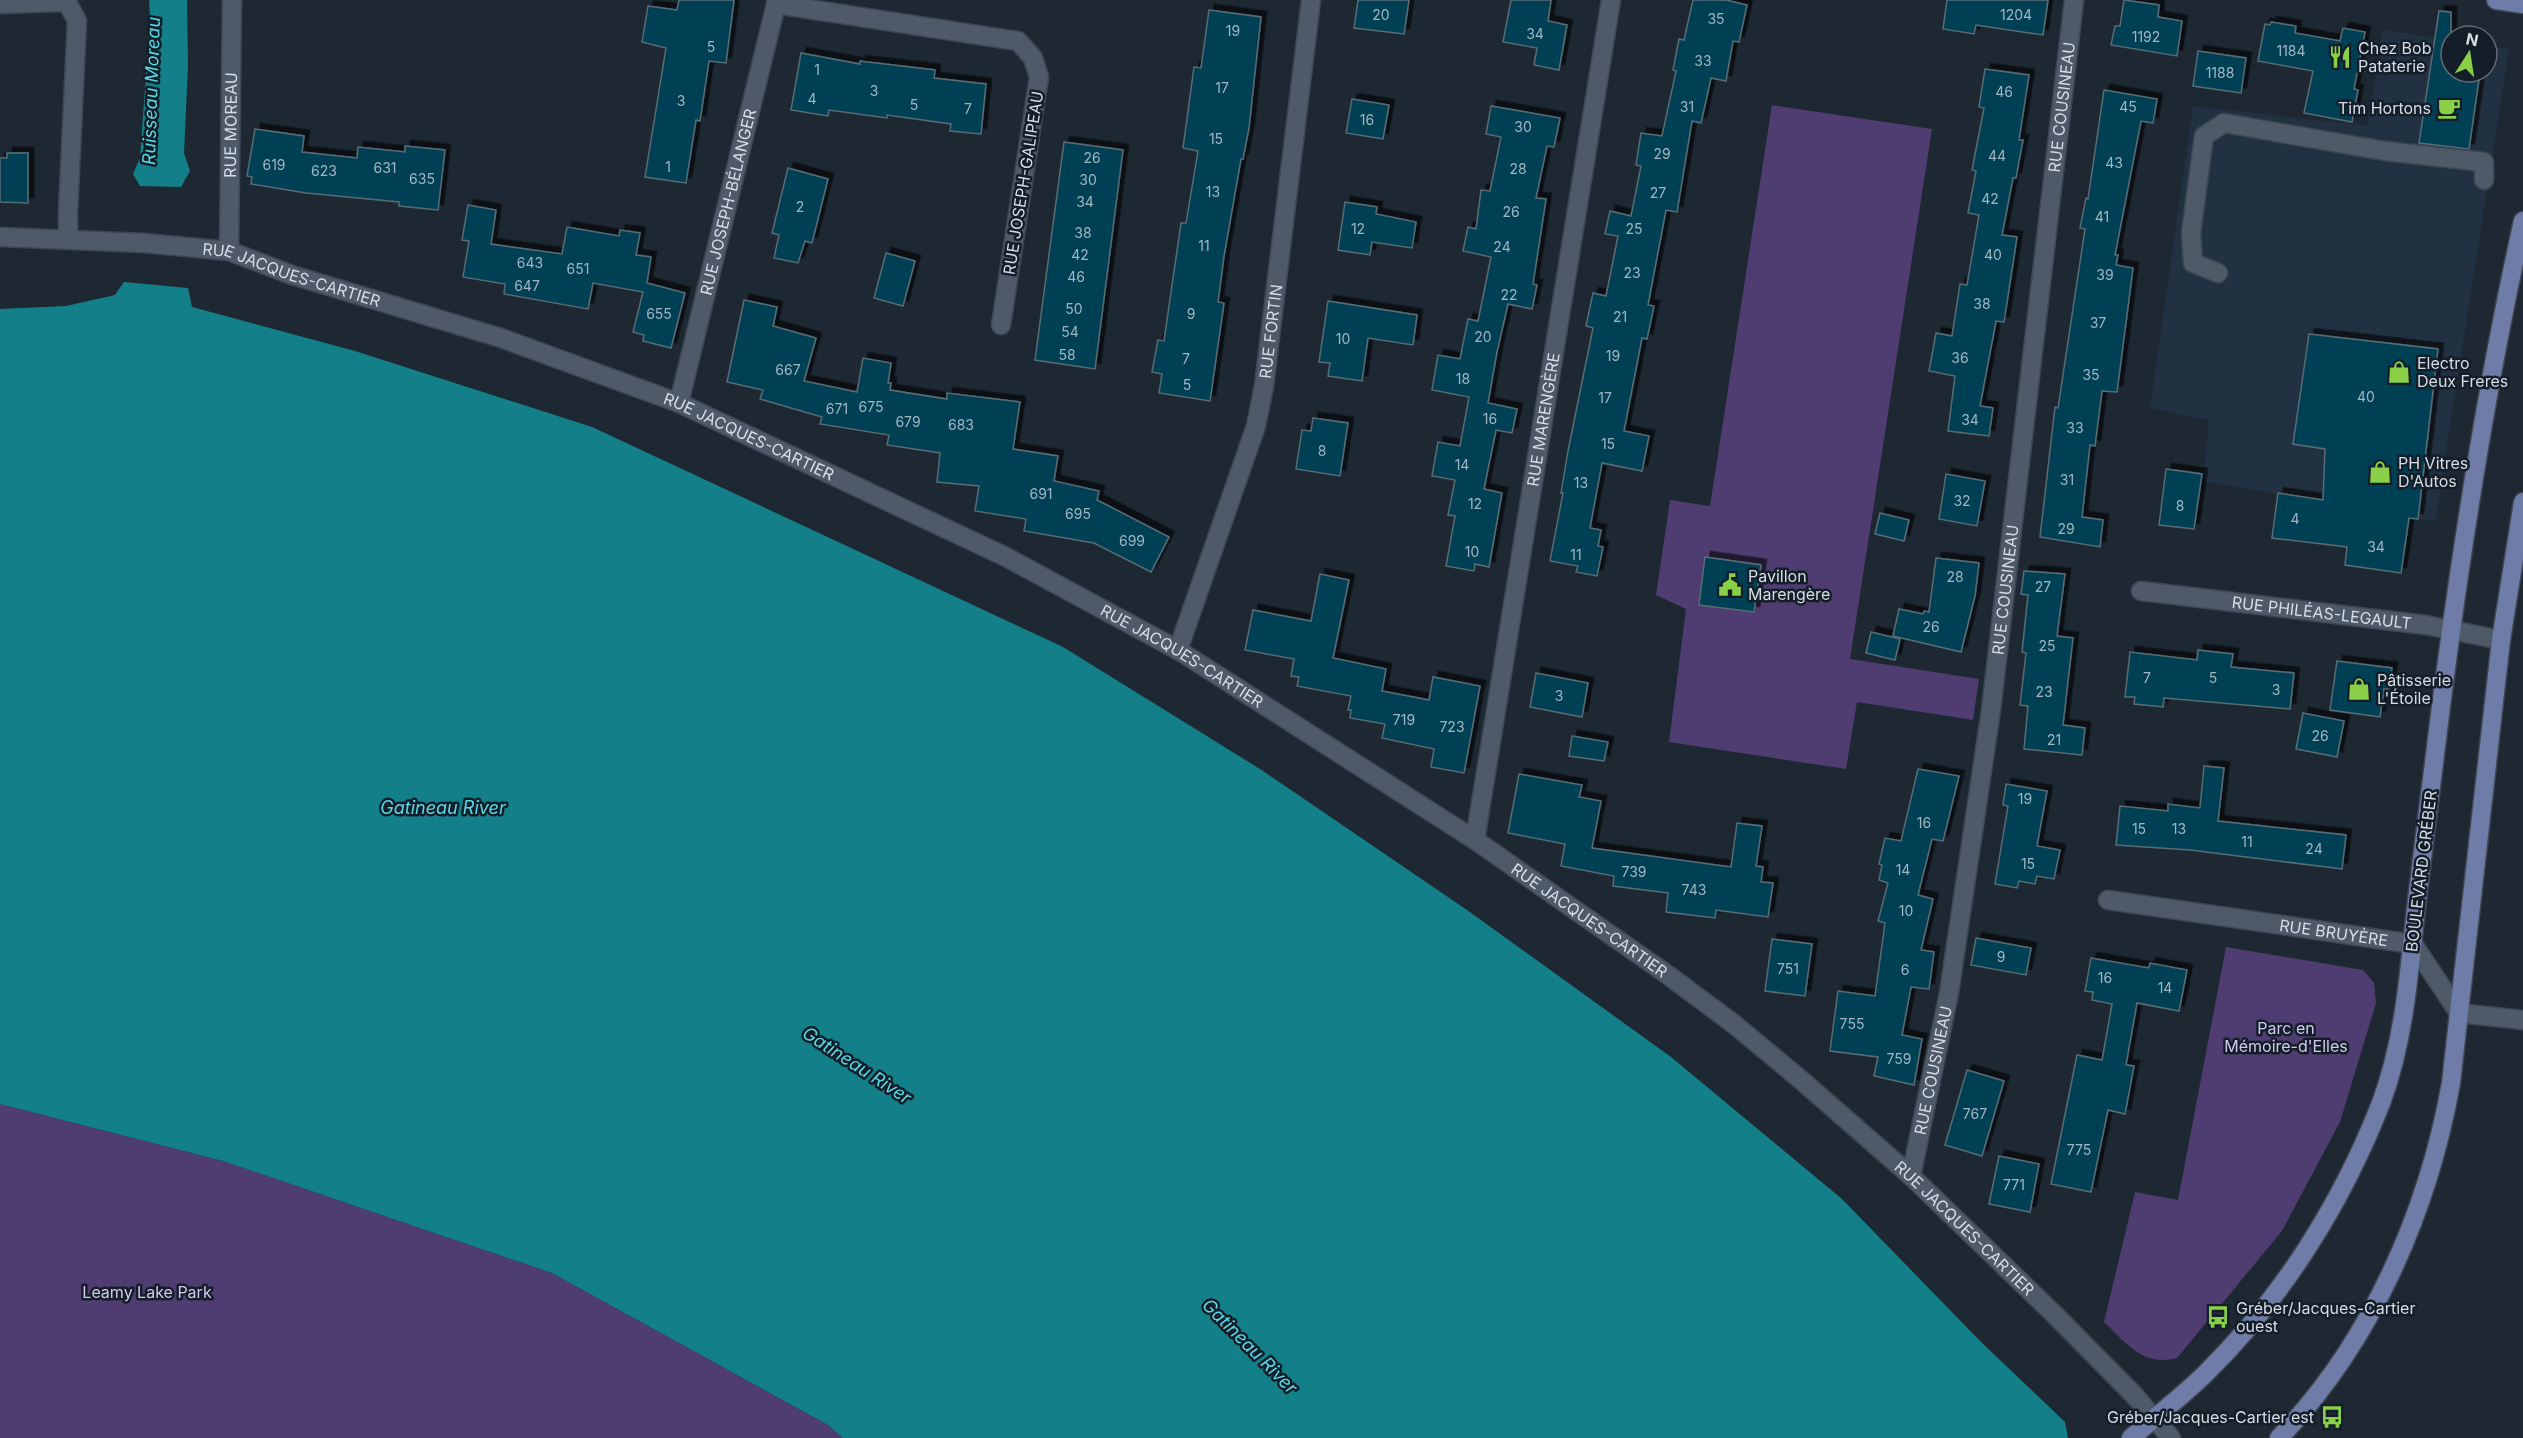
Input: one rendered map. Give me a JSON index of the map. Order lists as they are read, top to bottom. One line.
{"streets":{"main road":["BOULEVARD GRÉBER"],"street":["RUE COUSINEAU","RUE MOREAU","RUE JOSEPH-GALIPEAU","RUE JOSEPH-BÉLANGER","RUE JACQUES-CARTIER","RUE FORTIN","RUE MARENGÈRE","RUE PHILÉAS-LEGAULT","RUE BRUYÈRE"]},"crossings":[["RUE COUSINEAU","RUE JACQUES-CARTIER"],["RUE MOREAU","RUE JACQUES-CARTIER"],["RUE JOSEPH-GALIPEAU","RUE JOSEPH-BÉLANGER"],["RUE JOSEPH-BÉLANGER","RUE JACQUES-CARTIER"],["RUE JACQUES-CARTIER","RUE FORTIN"],["RUE JACQUES-CARTIER","RUE MARENGÈRE"],["RUE JACQUES-CARTIER","BOULEVARD GRÉBER"],["RUE PHILÉAS-LEGAULT","BOULEVARD GRÉBER"],["BOULEVARD GRÉBER","RUE BRUYÈRE"]],"water":["Ruisseau Moreau","Gatineau River"],"parks":["Parc en Mémoire-d'Elles","Leamy Lake Park"],"places":{"restaurant":["Chez Bob Pataterie"],"cafe":["Tim Hortons"],"shop":["Electro Deux Freres","PH Vitres D'Autos","Pâtisserie L'Étoile"],"public building":["Pavillon Marengère"],"bus stop":["Gréber/Jacques-Cartier ouest","Gréber/Jacques-Cartier est"]},"house_numbers":["20","1204","35","19","34","1192","5","1184","33","1","1188","17","3","46","4","3","5","31","45","7","16","30","15","29","44","26","43","619","1","631","28","623","635","30","13","27","42","34","2","26","41","12","25","38","11","24","42","40","643","651","23","39","46","647","22","38","50","655","9","21","37","54","20","10","58","19","36","7","667","35","18","5","40","17","675","671","16","34","679","683","33","15","8","14","31","13","691","32","12","8","695","4","29","699","34","10","11","28","27","26","25","7","5","3","23","3","719","723","26","21","19","16","15","13","11","24","15","14","739","743","10","9","751","6","16","14","755","759","767","775","771"],"north":"top"}
